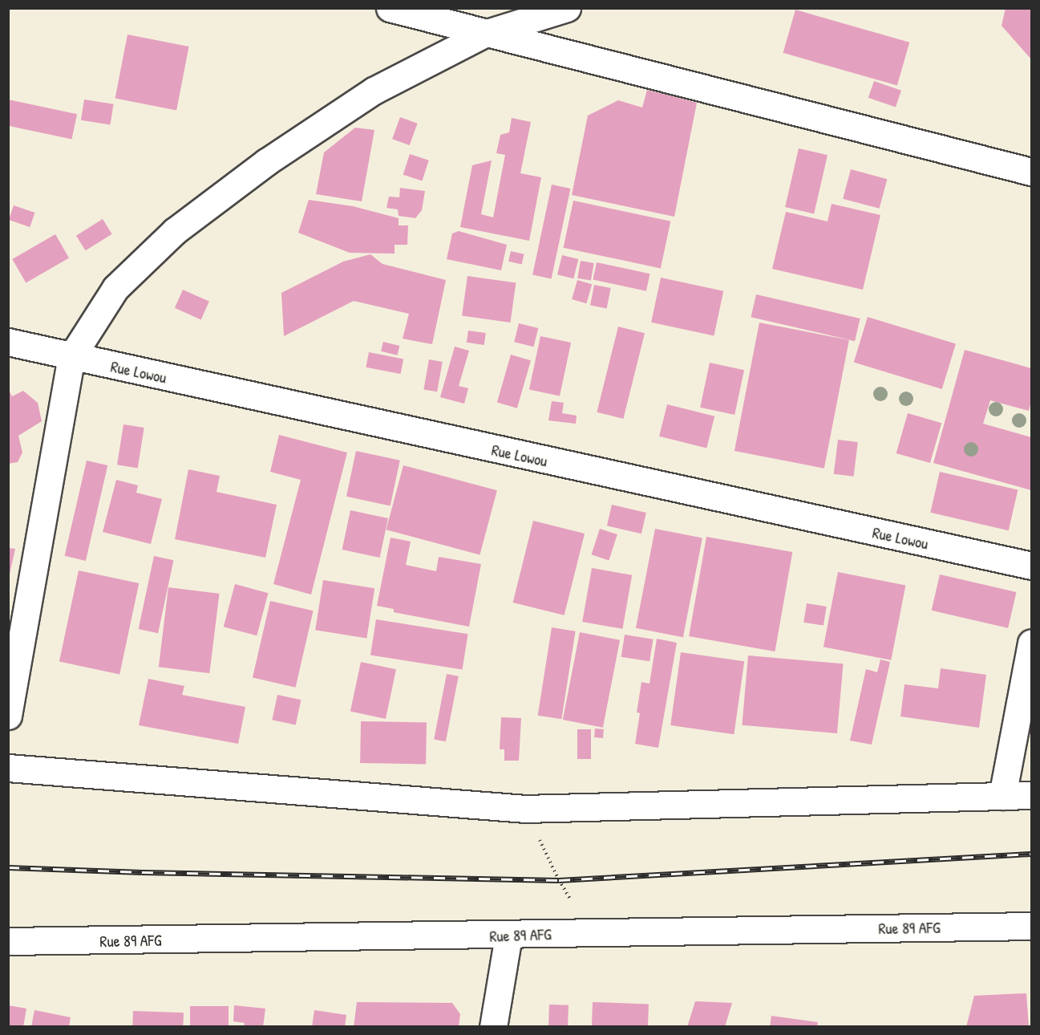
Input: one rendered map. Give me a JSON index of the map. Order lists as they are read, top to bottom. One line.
{"streets":{"street":["Rue Lowou","Rue 89 AFG"]}}
